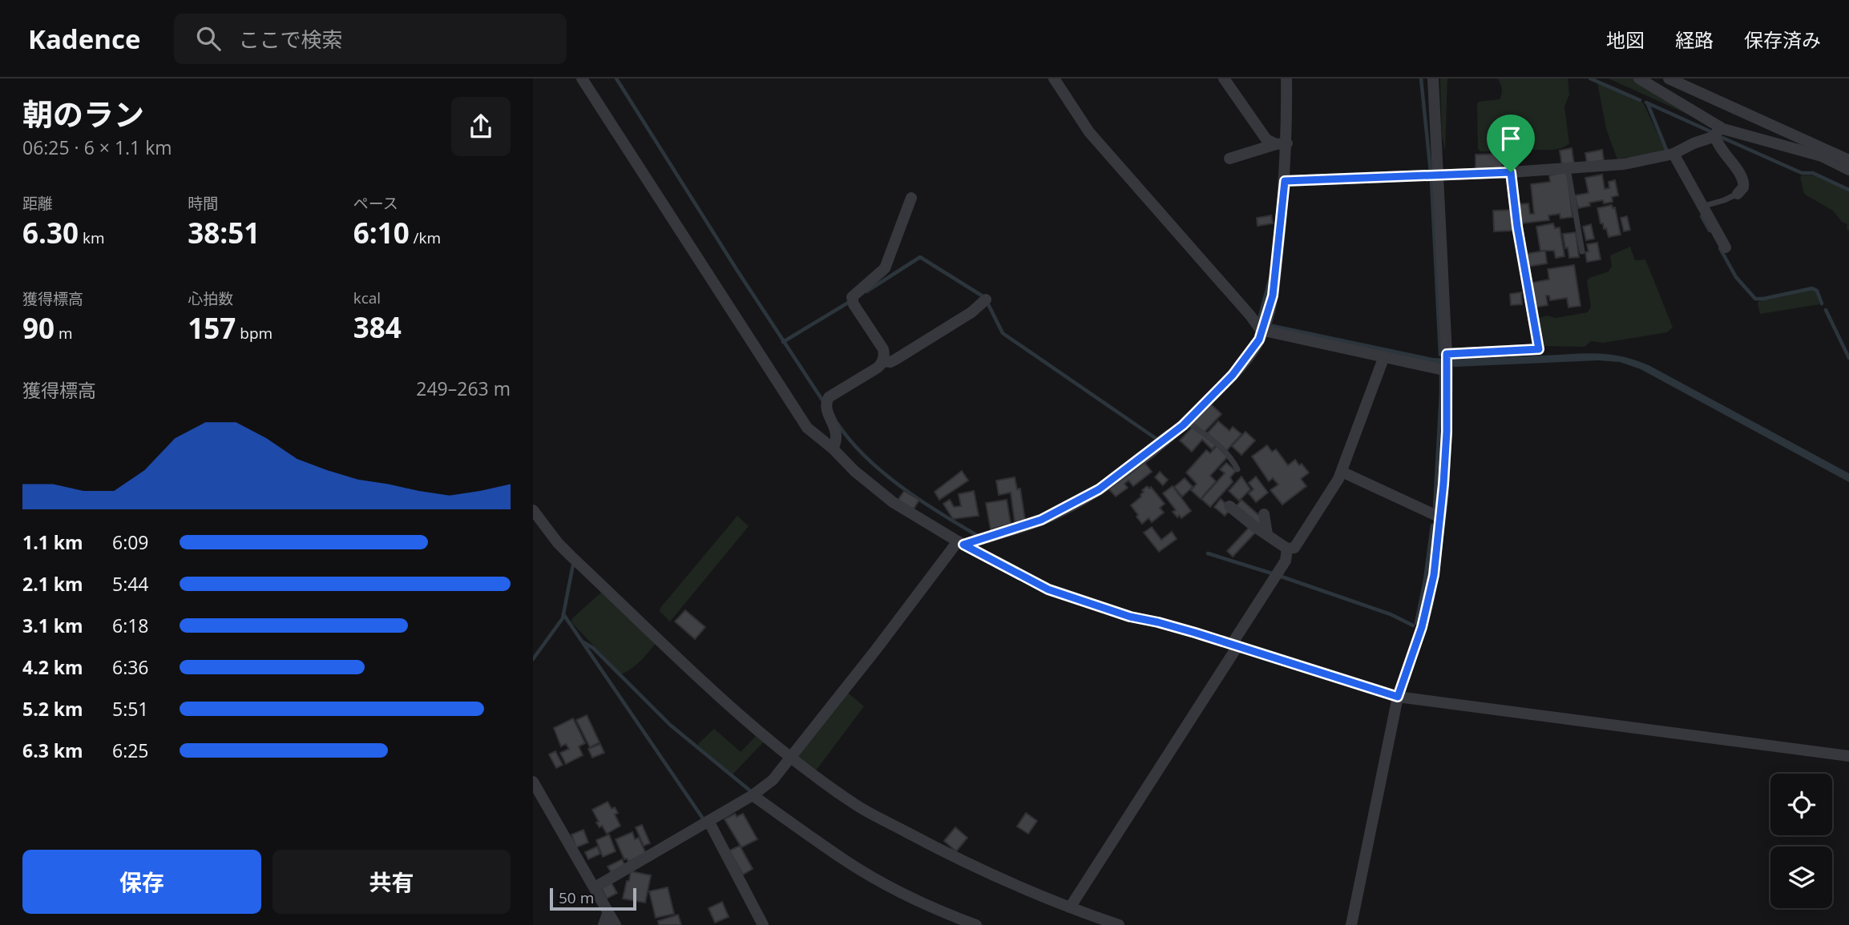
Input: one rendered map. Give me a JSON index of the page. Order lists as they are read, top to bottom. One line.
{"scale_bar":"50 m","page":{"header":"Kadence","search":"ここで検索","nav":["地図","経路","保存済み"],"heading":["朝のラン","06:25 · 6 × 1.1 km"],"stats":[["距離","6.30 km"],["時間","38:51"],["ペース","6:10 /km"],["獲得標高","90 m"],["心拍数","157 bpm"],["kcal","384"]],"chart":["獲得標高","249–263 m"],"list":[{"name":"1.1 km","note":"6:09"},{"name":"2.1 km","note":"5:44"},{"name":"3.1 km","note":"6:18"},{"name":"4.2 km","note":"6:36"},{"name":"5.2 km","note":"5:51"},{"name":"6.3 km","note":"6:25"}],"buttons":["保存","共有"],"scale":"50 m"}}
